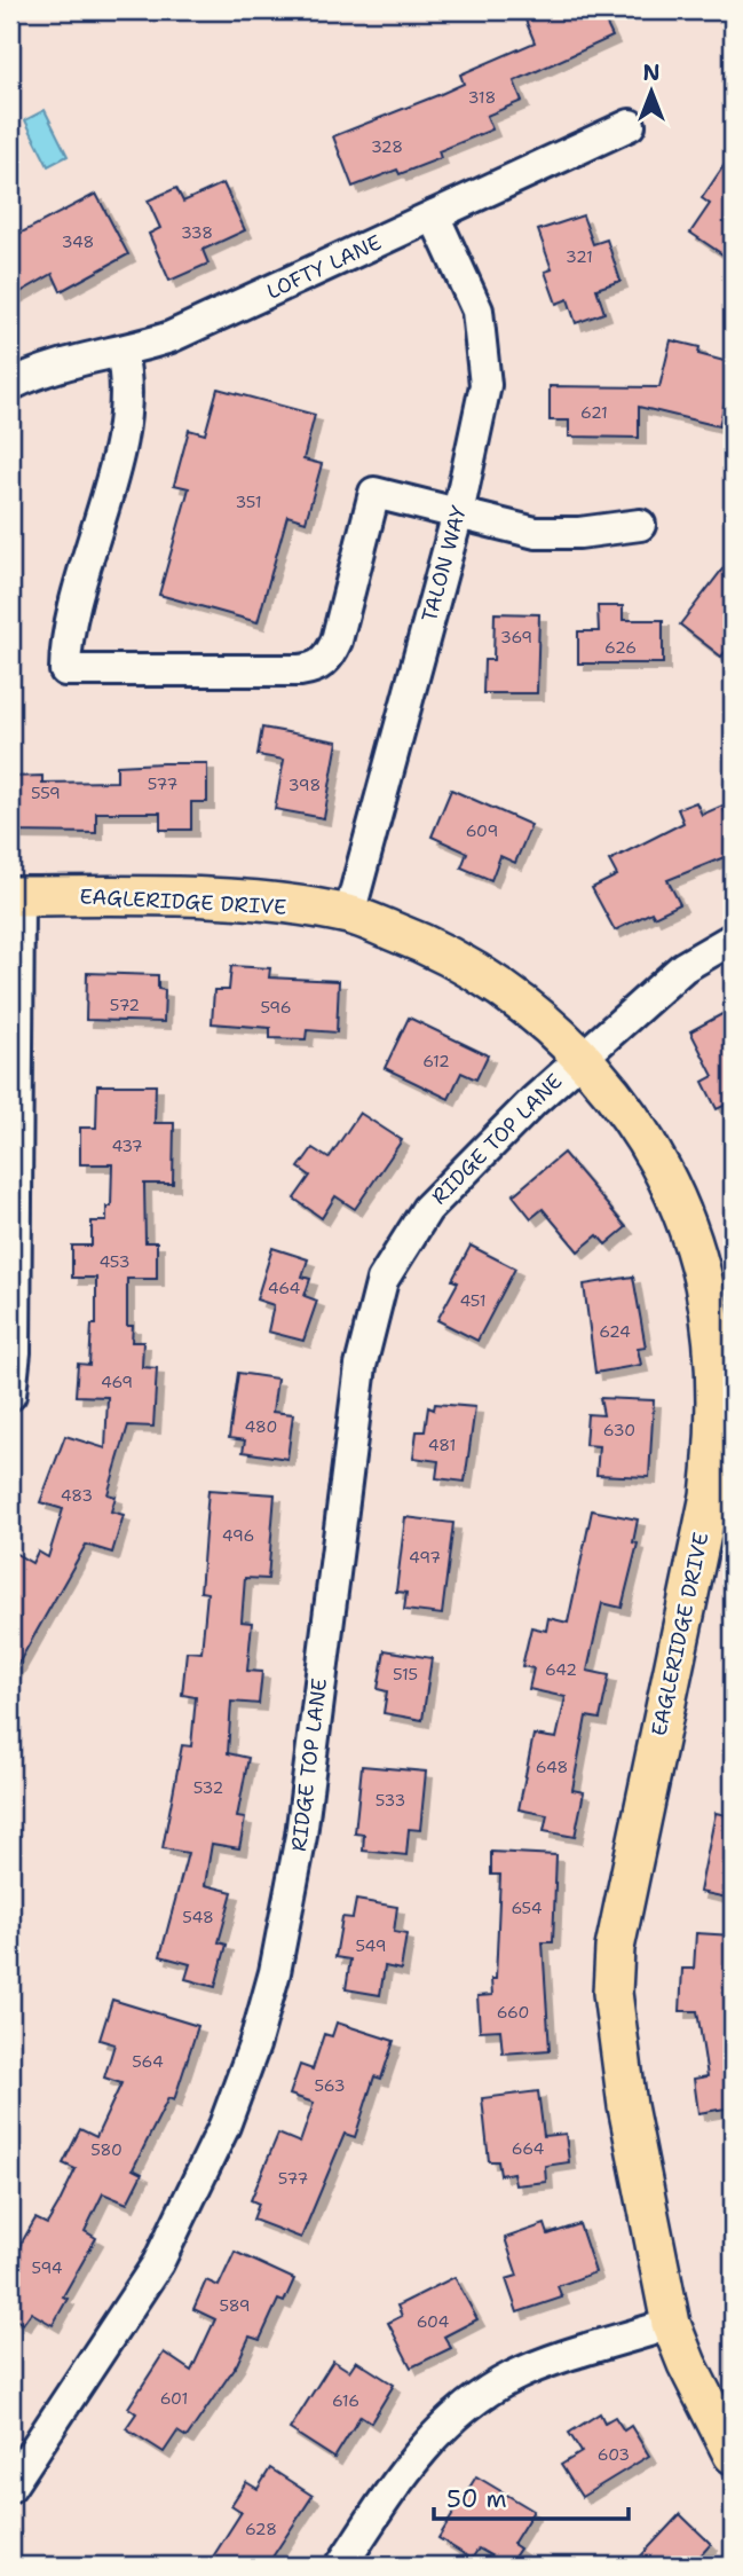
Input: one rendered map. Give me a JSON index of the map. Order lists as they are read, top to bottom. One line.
{"streets":{"main road":["EAGLERIDGE DRIVE"],"street":["LOFTY LANE","TALON WAY","RIDGE TOP LANE"]},"crossings":[["LOFTY LANE","TALON WAY"],["TALON WAY","EAGLERIDGE DRIVE"],["EAGLERIDGE DRIVE","RIDGE TOP LANE"]],"house_numbers":["318","328","338","348","321","621","351","369","626","577","398","559","609","572","596","612","437","453","464","451","624","469","480","630","481","483","496","497","642","515","648","532","533","654","548","549","660","564","563","664","580","577","594","589","604","601","616","603","628"],"scale_bar":"50 m","north":"top"}
